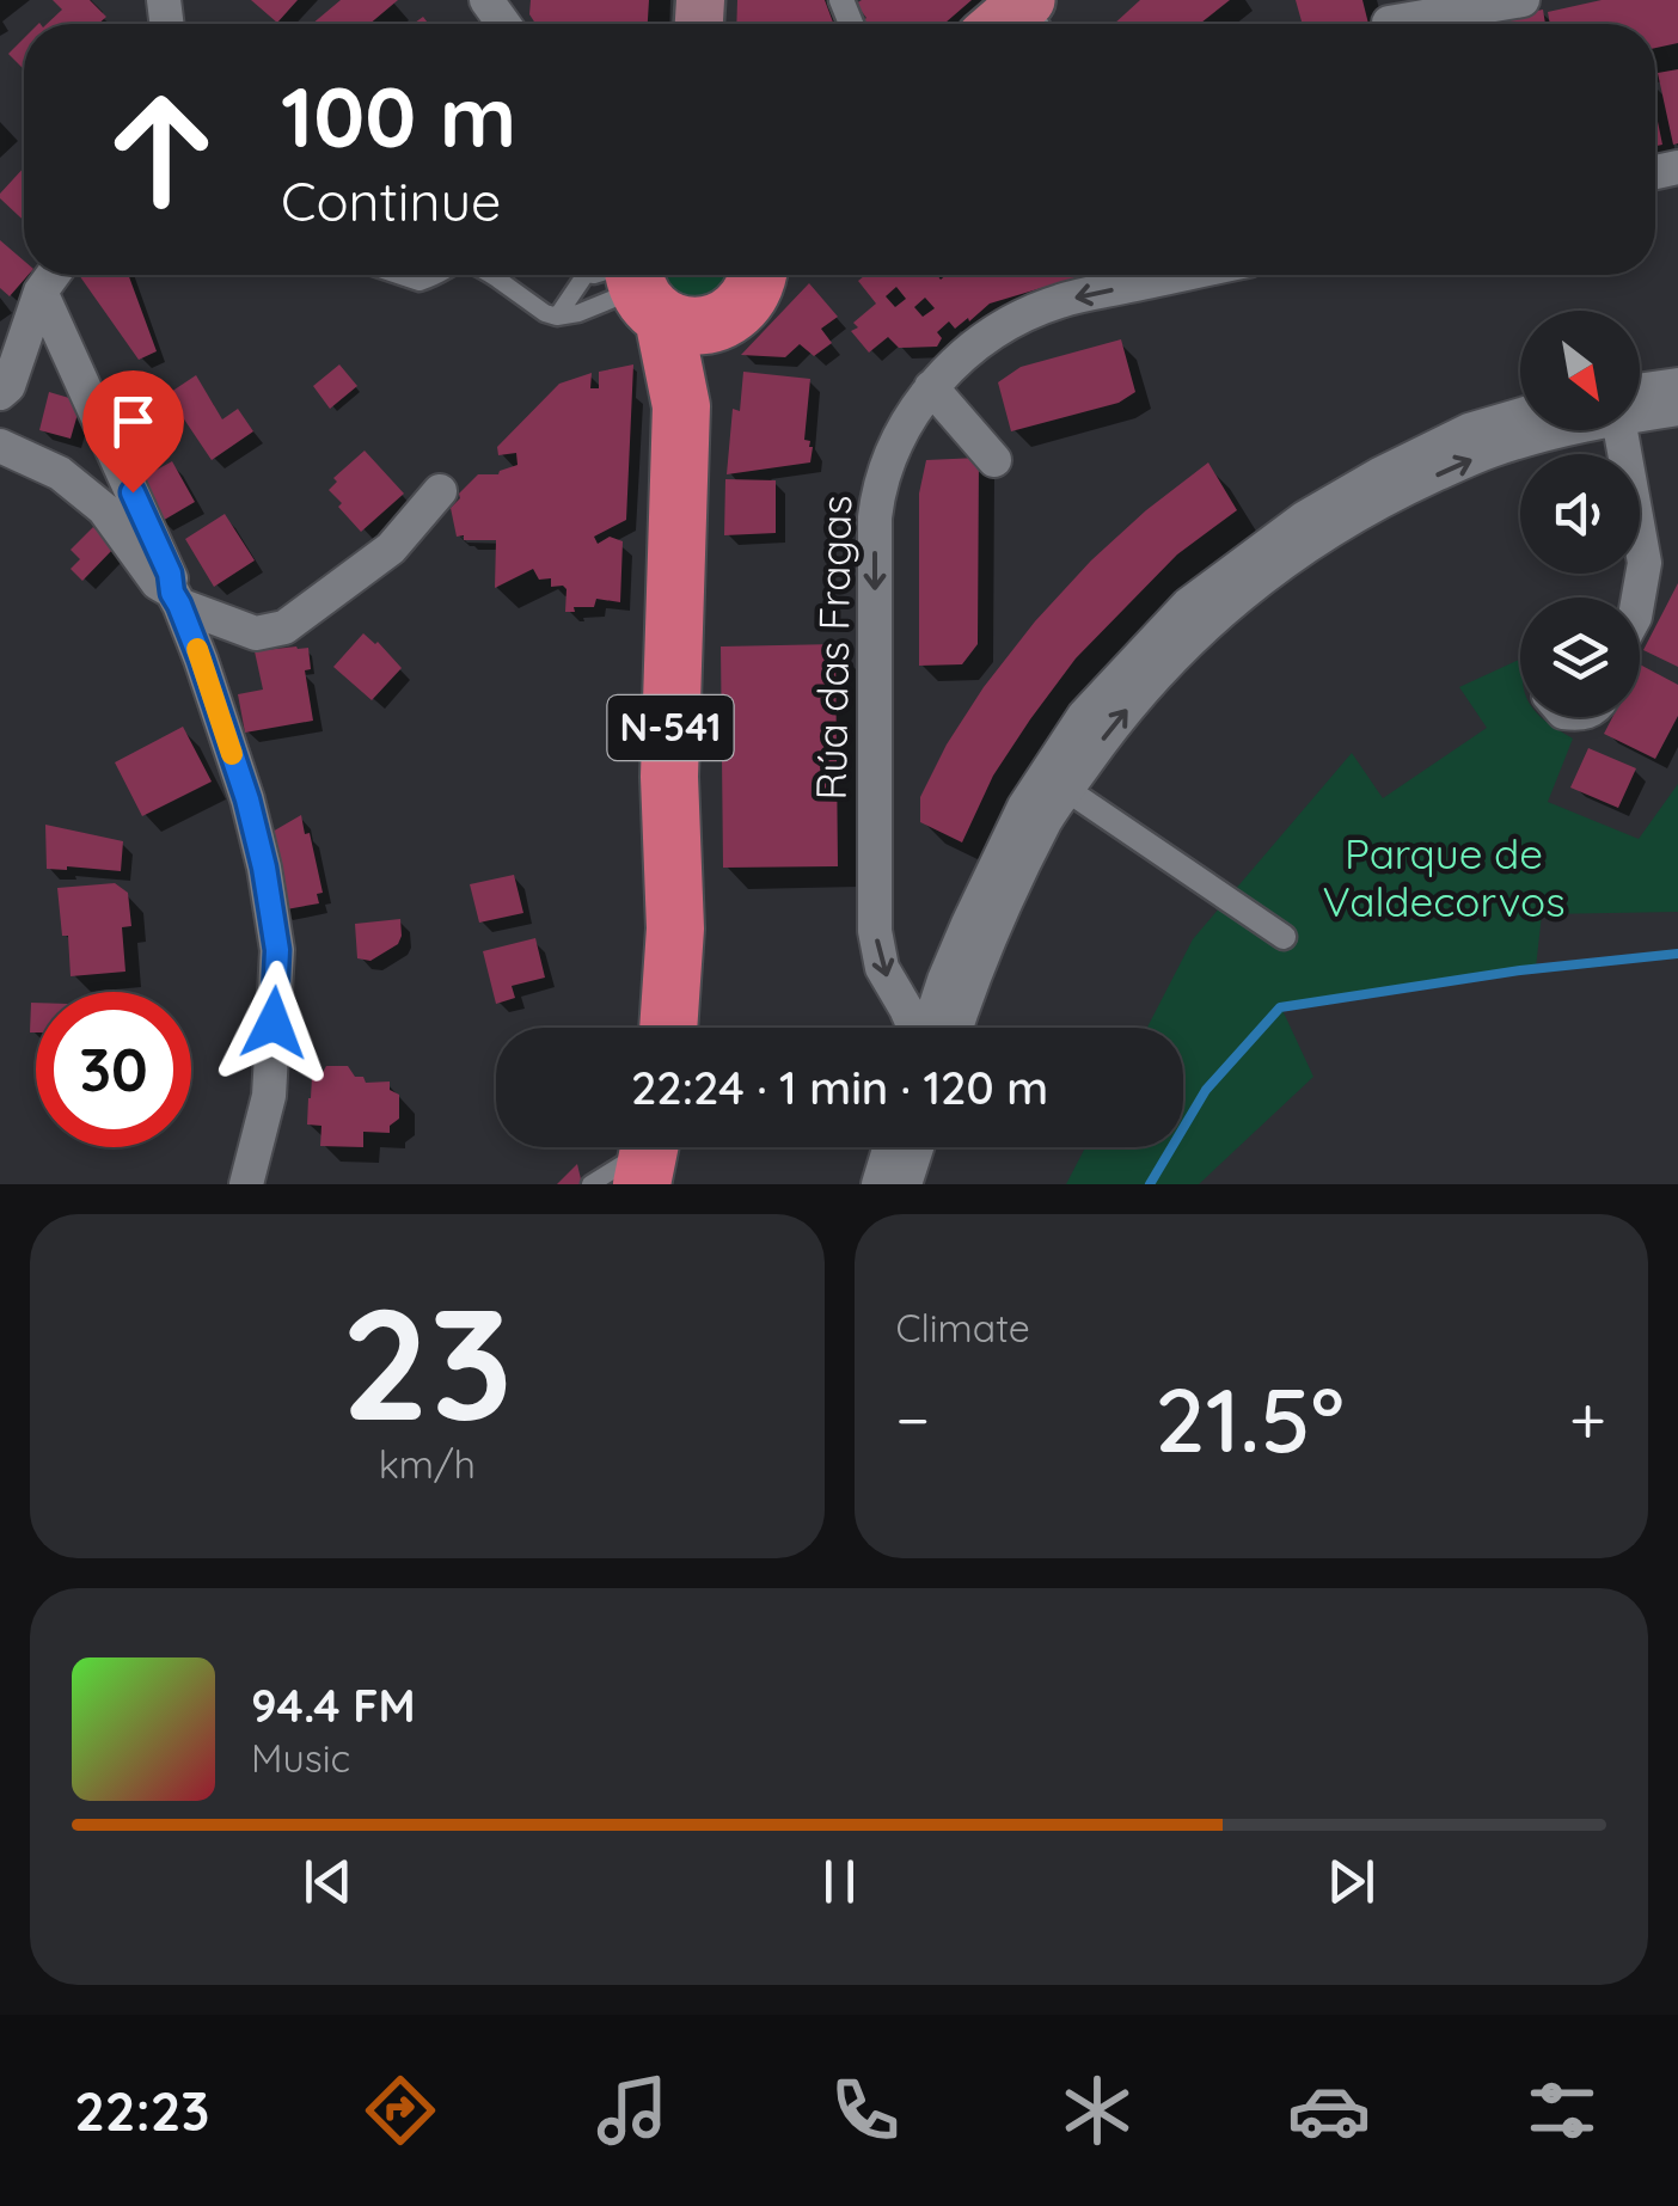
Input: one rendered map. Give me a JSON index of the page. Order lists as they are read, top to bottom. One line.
{"streets":{"highway":["N-541"],"street":["Rúa das Fragas"]},"one_way":["Rúa das Fragas"],"parks":["Parque de Valdecorvos"],"north":"bottom right","page":{"turn":["100 m","Continue"],"limit":"30","trip":"22:24 · 1 min · 120 m","tile":[["23","km/h"],"Climate"],"heat":["−","21.5°","+"],"song":["94.4 FM","Music"],"tabs":"22:23"}}
